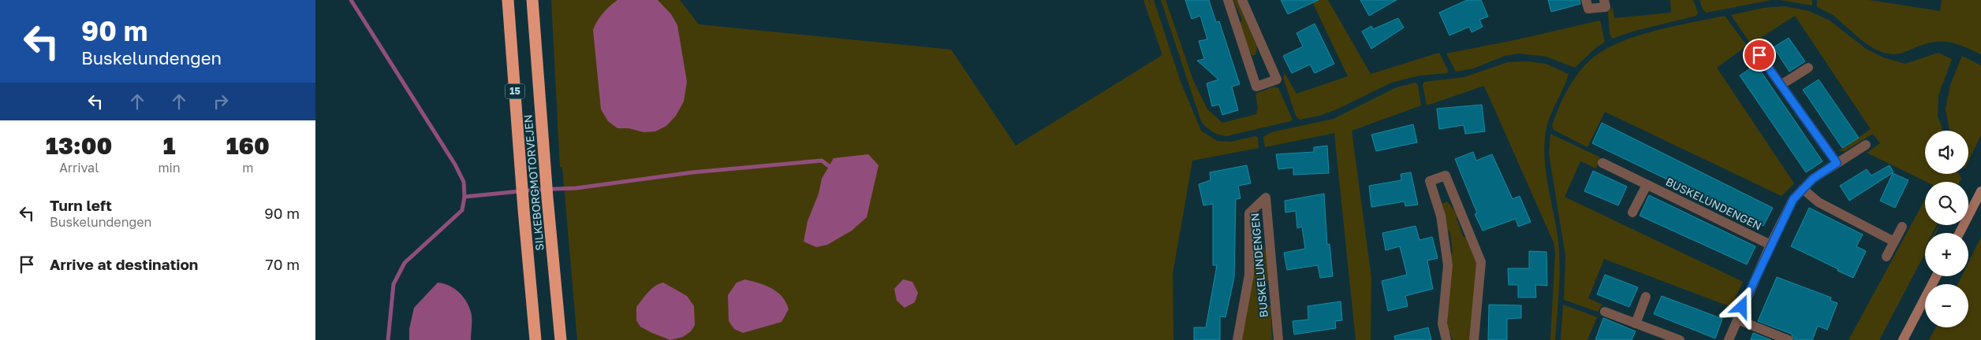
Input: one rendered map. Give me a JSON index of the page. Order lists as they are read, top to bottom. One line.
{"streets":{"highway":["15","SILKEBORGMOTORVEJEN"],"street":["BUSKELUNDENGEN"]},"page":{"turn":["90 m","Buskelundengen"],"eta":["13:00","Arrival","1","min","160","m"],"map_buttons":["+","−"],"list":[{"name":"Turn left","note":"Buskelundengen","value":"90 m"},{"name":"Arrive at destination","value":"70 m"}]}}
